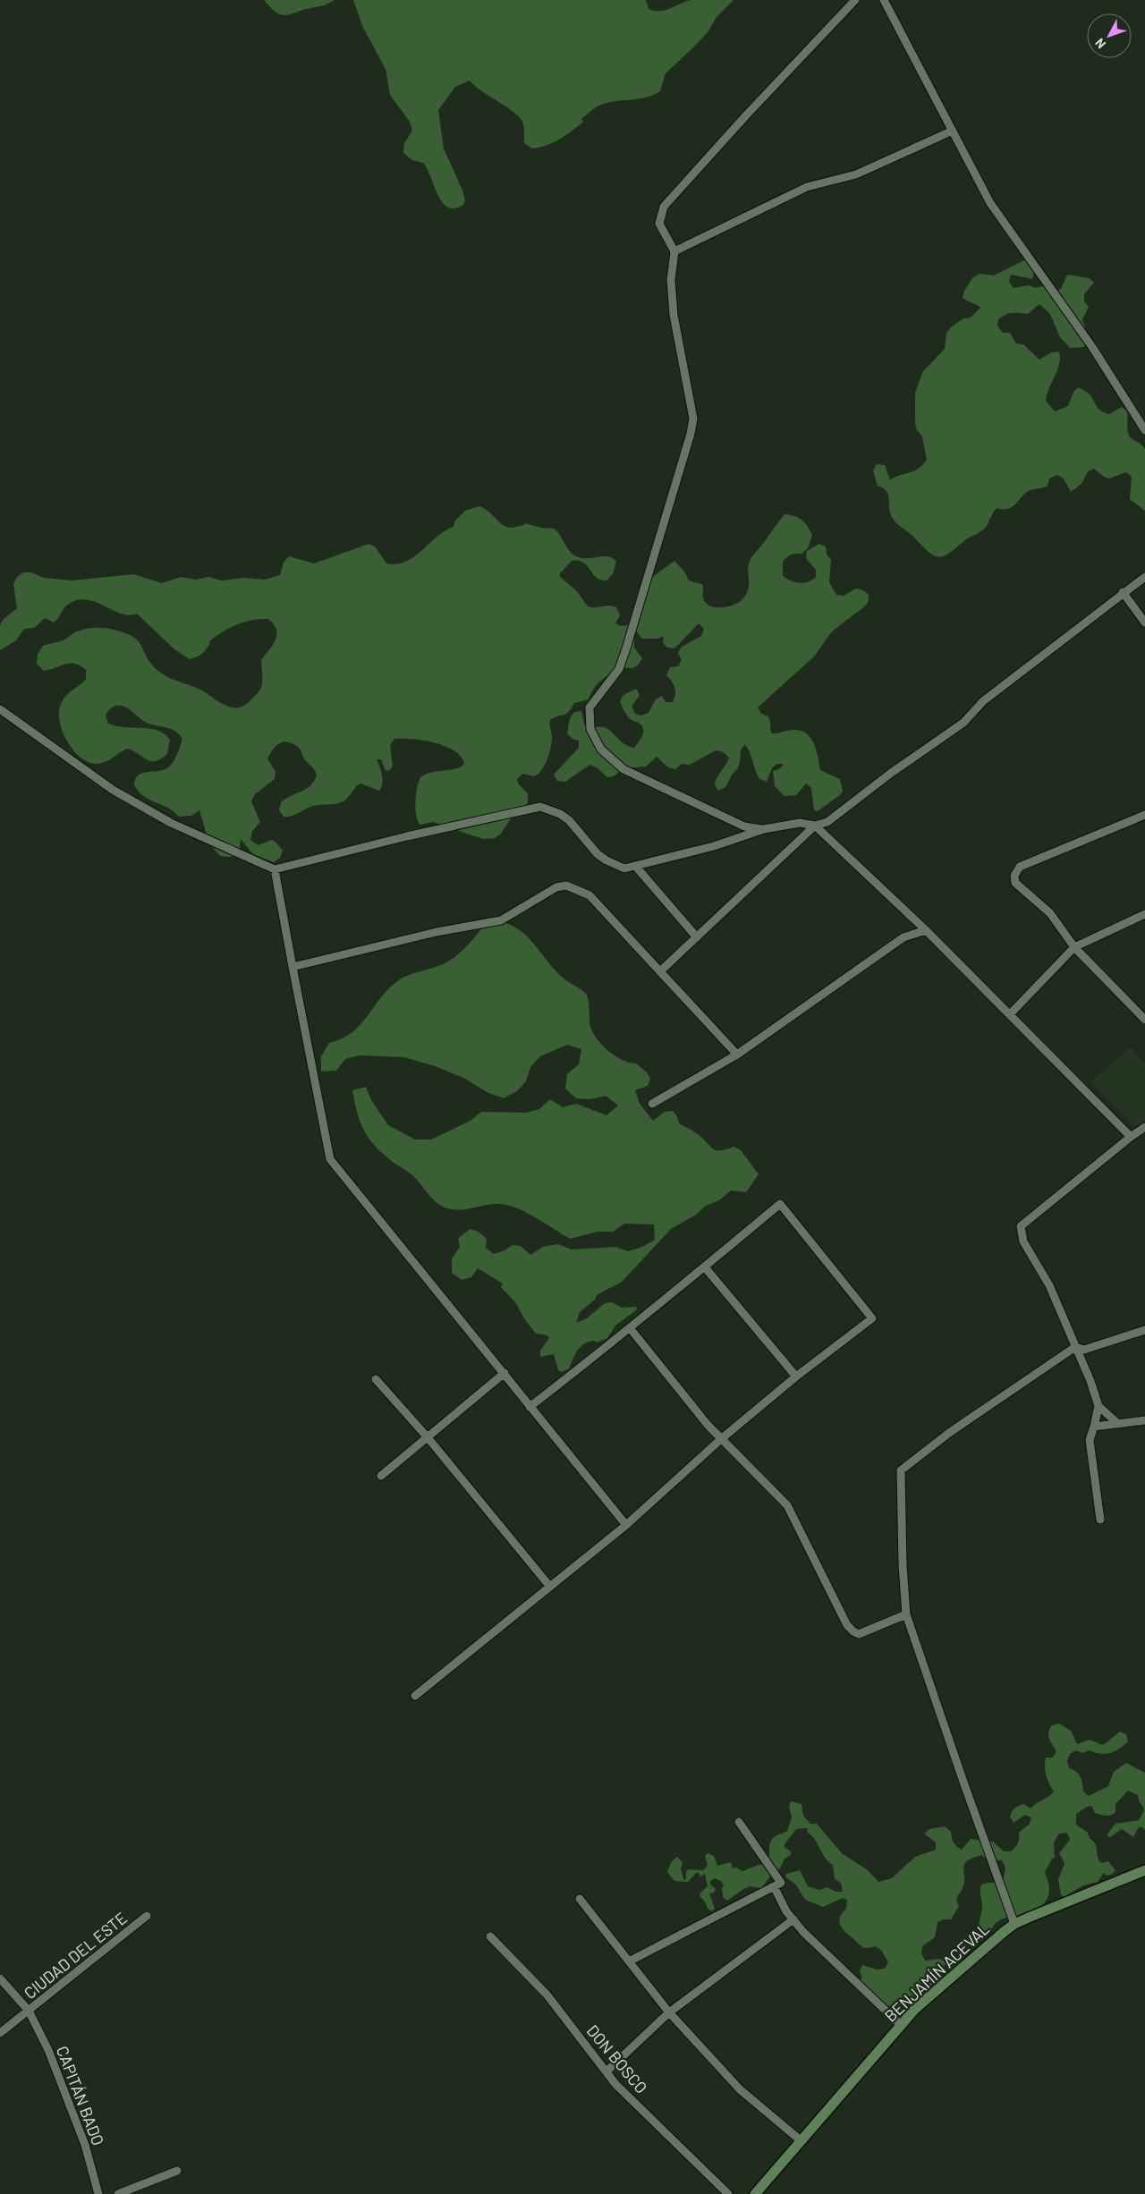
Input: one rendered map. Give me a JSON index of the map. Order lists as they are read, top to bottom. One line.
{"streets":{"street":["CIUDAD DEL ESTE","BENJAMÍN ACEVAL","DON BOSCO","CAPITÁN BADO"]},"crossings":[["CIUDAD DEL ESTE","CAPITÁN BADO"]],"north":"bottom left"}
